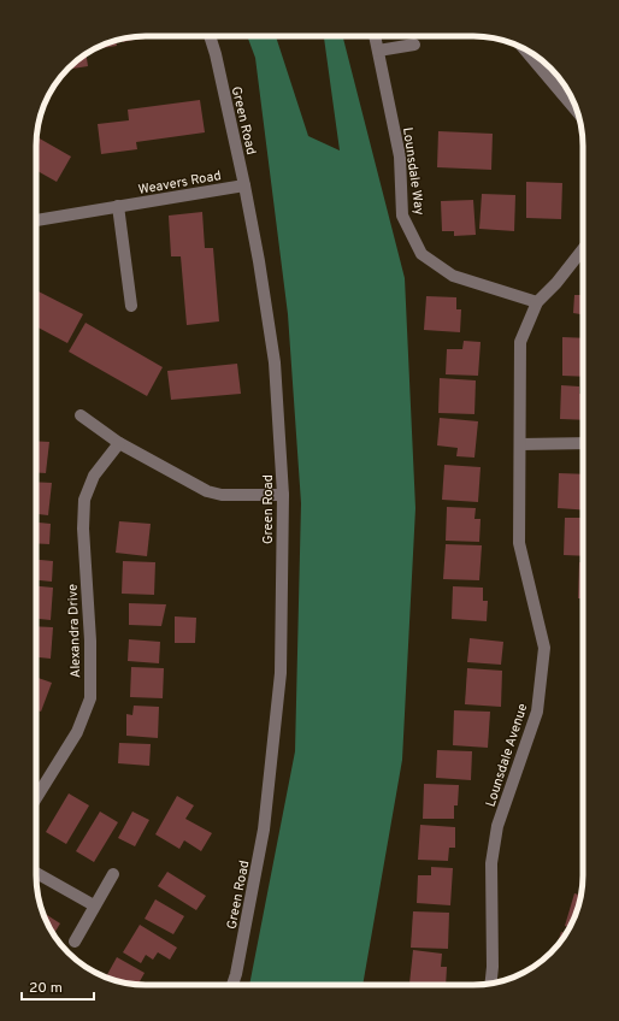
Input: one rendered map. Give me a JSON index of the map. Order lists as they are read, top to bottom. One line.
{"streets":{"street":["Green Road","Lounsdale Way","Weavers Road","Alexandra Drive","Lounsdale Avenue"]},"crossings":[["Green Road","Weavers Road"],["Lounsdale Way","Lounsdale Avenue"]],"scale_bar":"20 m"}
